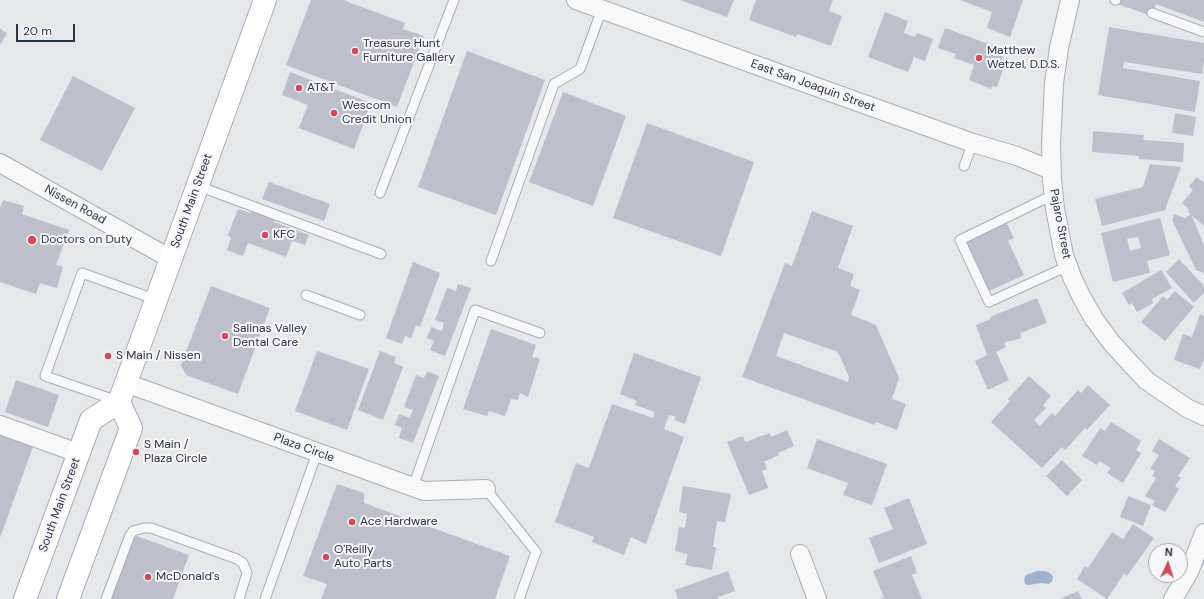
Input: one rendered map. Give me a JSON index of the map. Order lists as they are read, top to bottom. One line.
{"streets":{"main road":["South Main Street"],"street":["East San Joaquin Street","Nissen Road","Pajaro Street","Plaza Circle"]},"crossings":[["East San Joaquin Street","Pajaro Street"],["South Main Street","Nissen Road"],["South Main Street","Plaza Circle"]],"places":["Treasure Hunt Furniture Gallery","Matthew Wetzel, D.D.S.","AT&T","Wescom Credit Union","KFC","Doctors on Duty","Salinas Valley Dental Care","S Main / Nissen","S Main / Plaza Circle","Ace Hardware","O'Reilly Auto Parts","McDonald's"],"scale_bar":"20 m","north":"top"}
